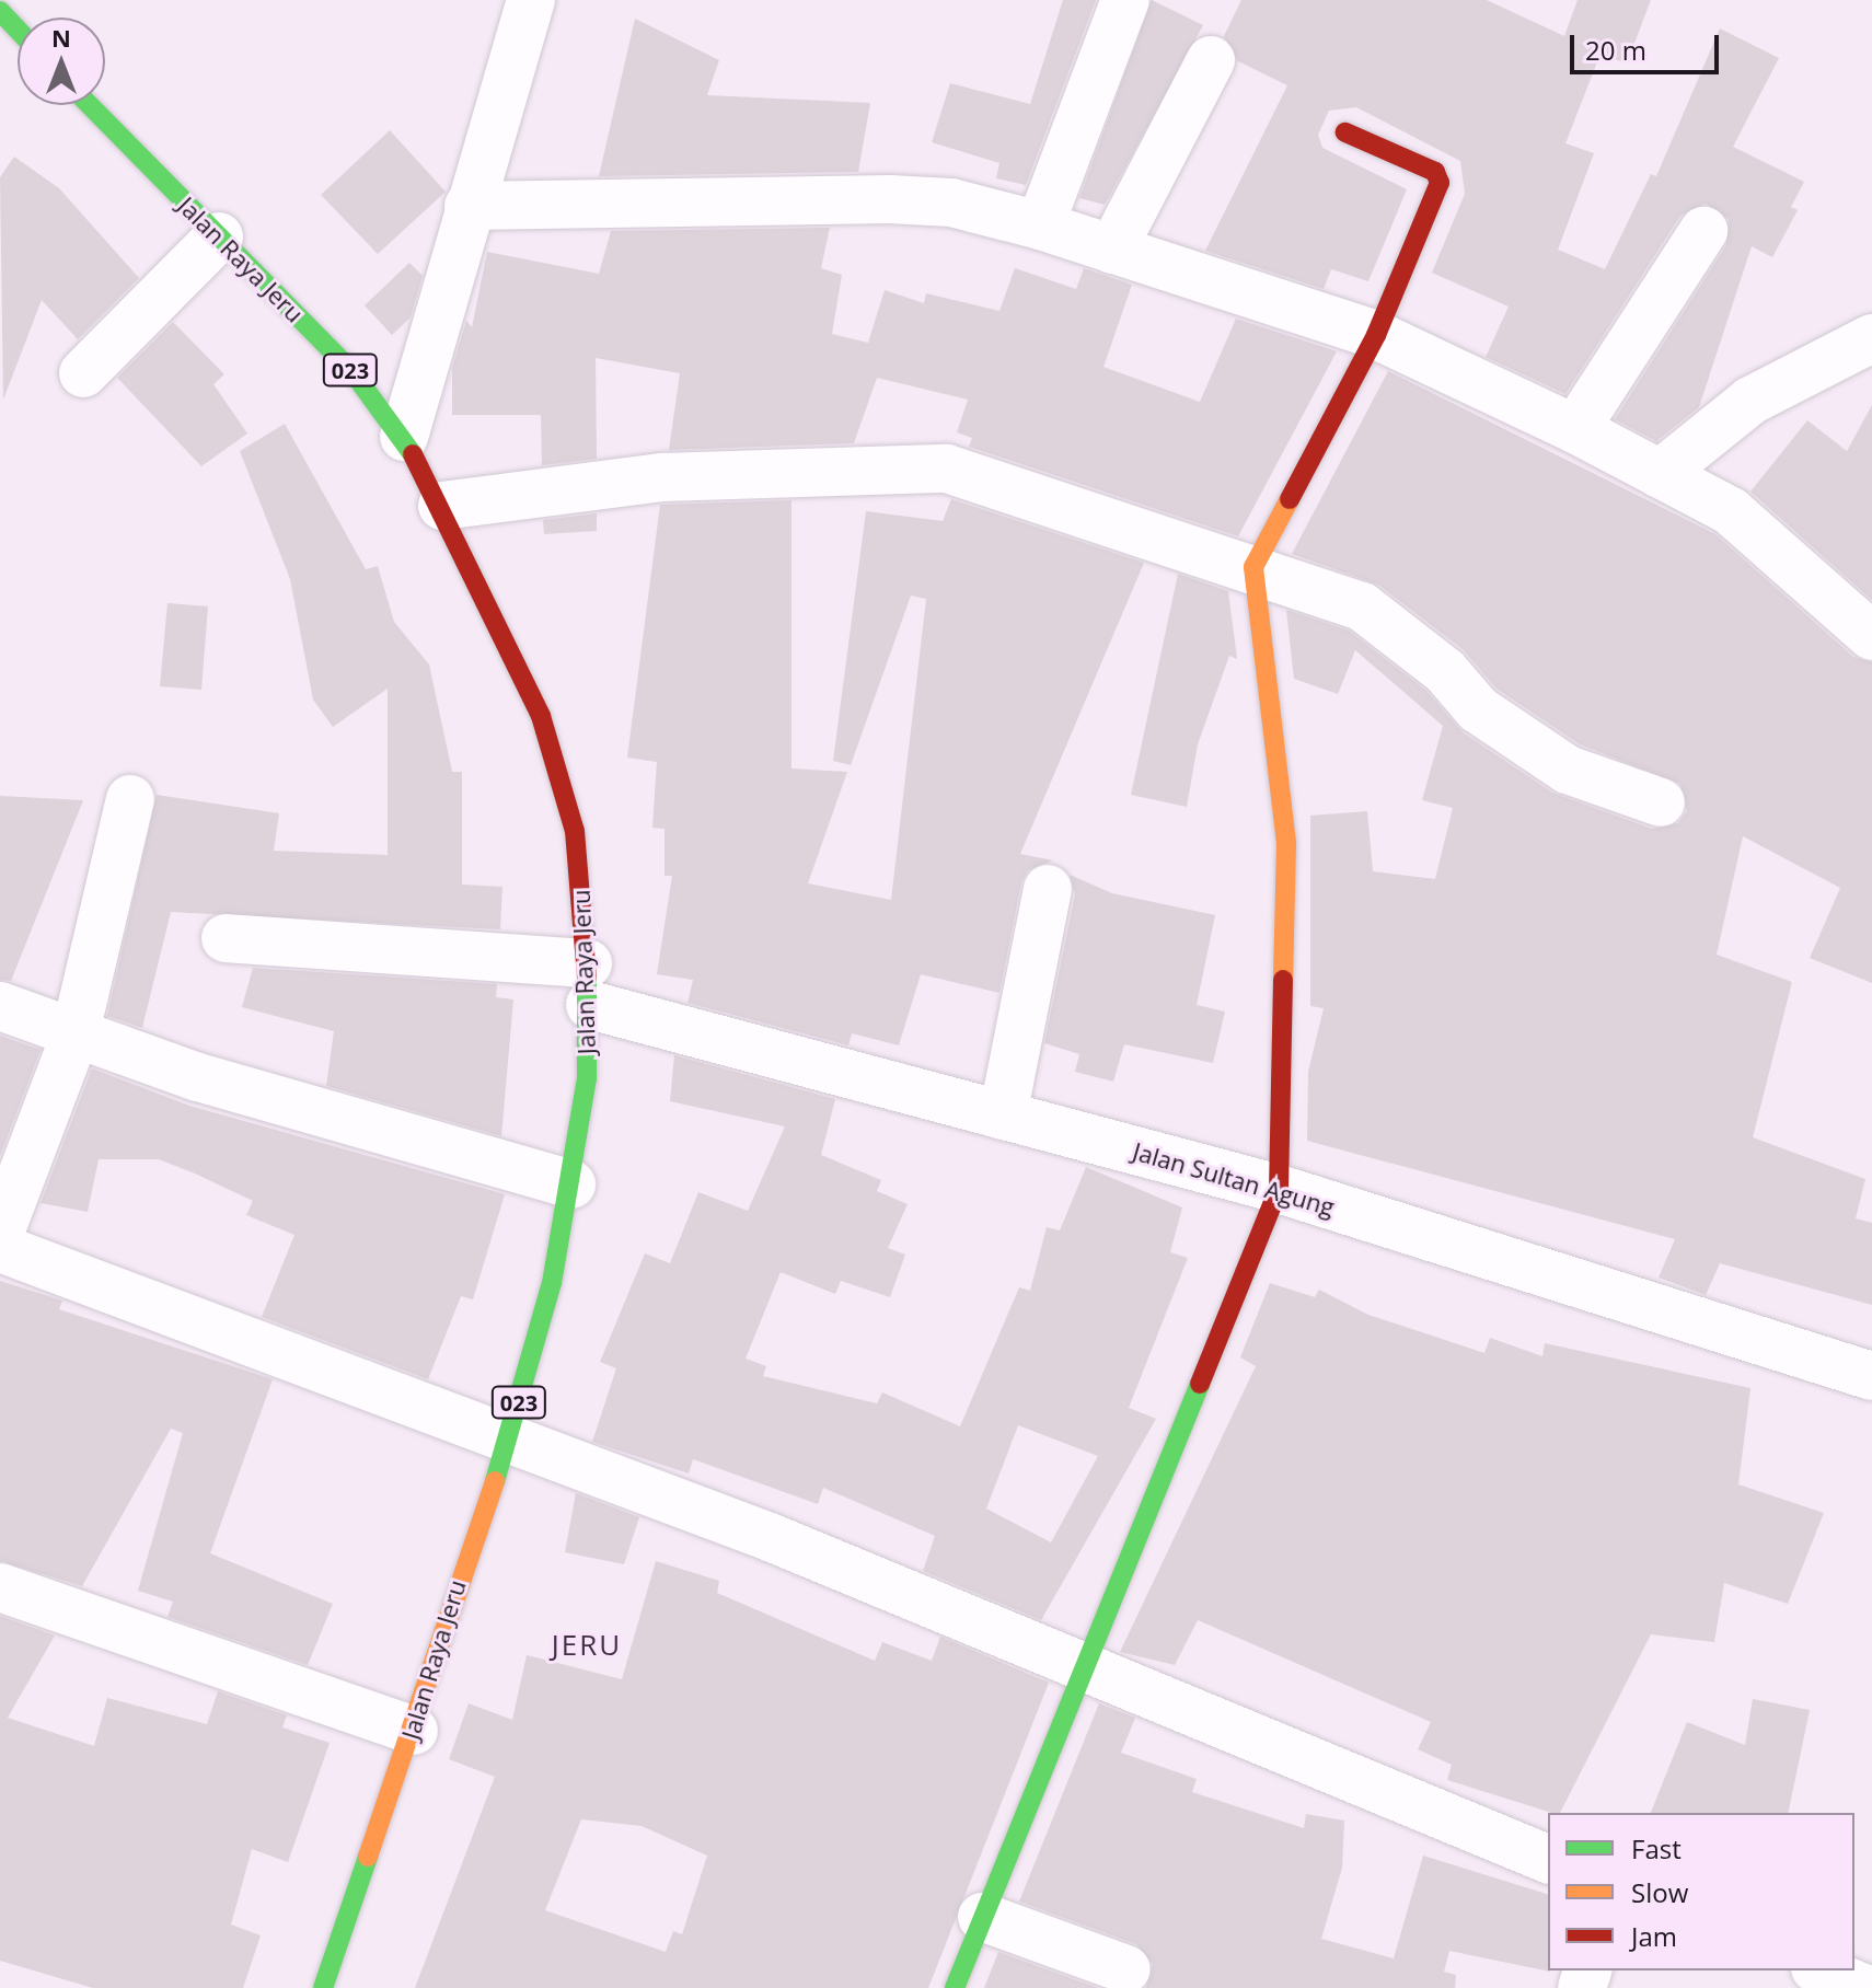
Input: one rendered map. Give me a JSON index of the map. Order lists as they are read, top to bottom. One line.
{"streets":{"main road":["Jalan Raya Jeru","023"],"street":["Jalan Sultan Agung"]},"crossings":[["Jalan Raya Jeru","Jalan Sultan Agung"]],"districts":["JERU"],"legend":["Fast","Slow","Jam"],"scale_bar":"20 m","north":"top"}
